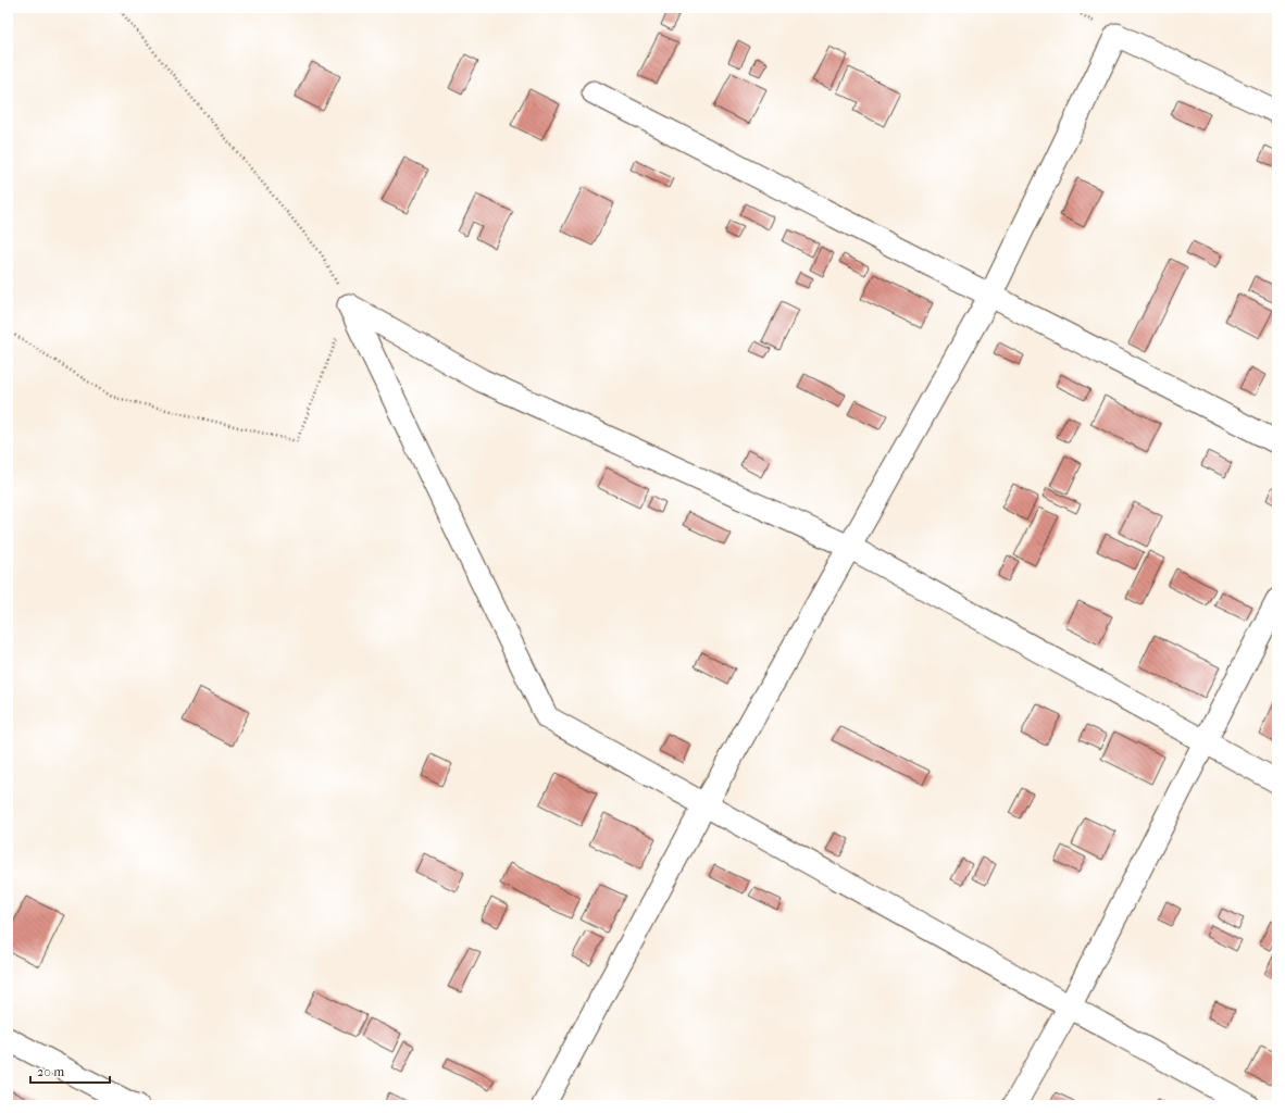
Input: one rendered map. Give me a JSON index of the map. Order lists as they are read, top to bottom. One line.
{"scale_bar":"20 m"}
